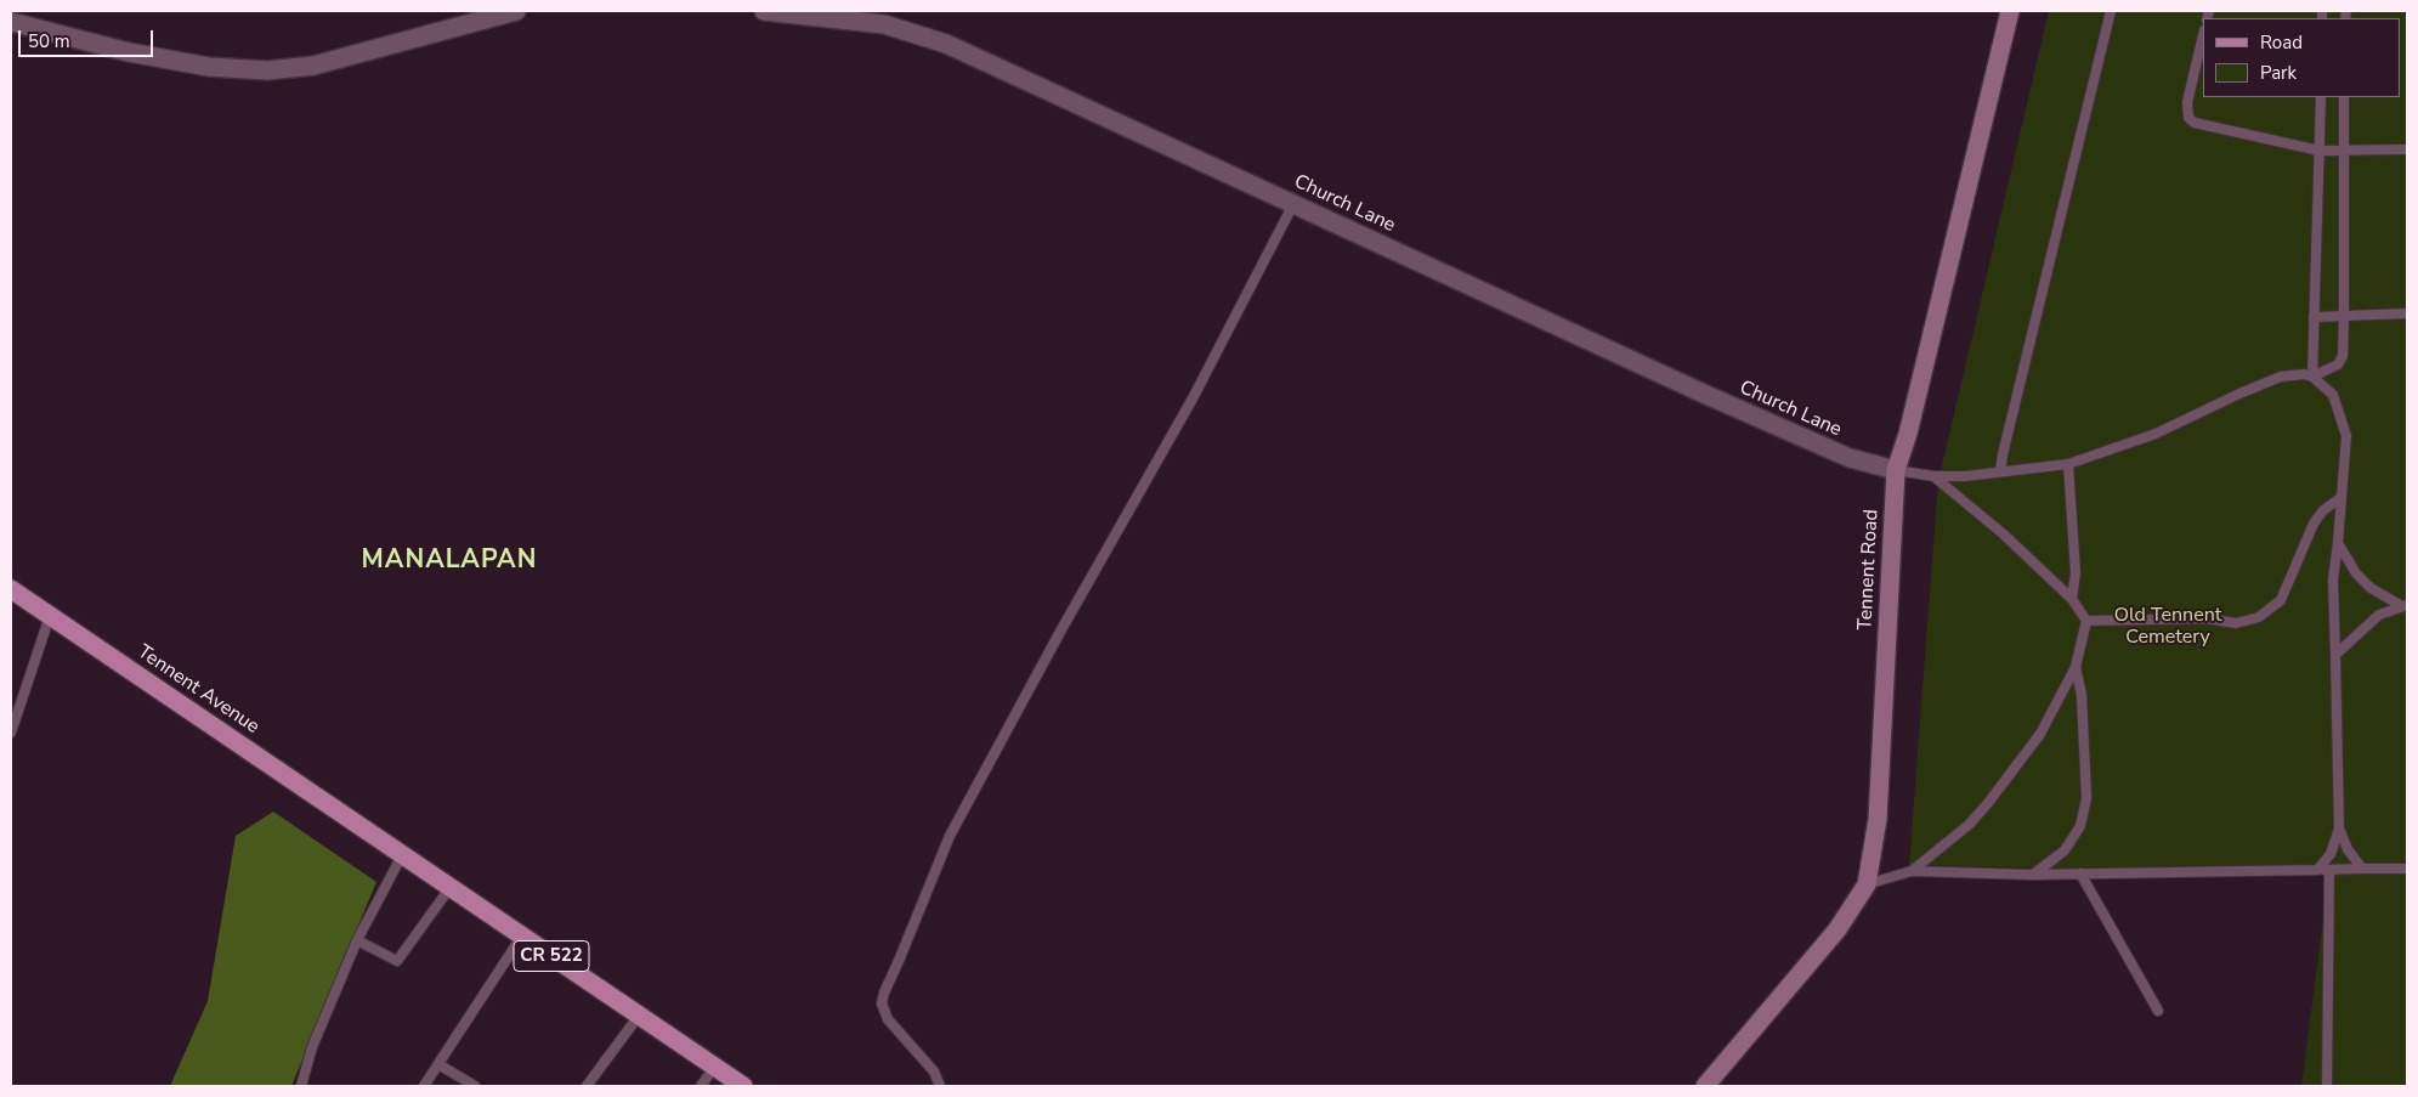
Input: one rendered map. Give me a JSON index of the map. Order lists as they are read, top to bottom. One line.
{"streets":{"main road":["Tennent Avenue","CR 522"],"street":["Church Lane","Tennent Road"]},"crossings":[["Church Lane","Tennent Road"],["Tennent Avenue","CR 522"]],"districts":["MANALAPAN"],"parks":["Old Tennent Cemetery"],"legend":["Road","Park"],"scale_bar":"50 m"}
